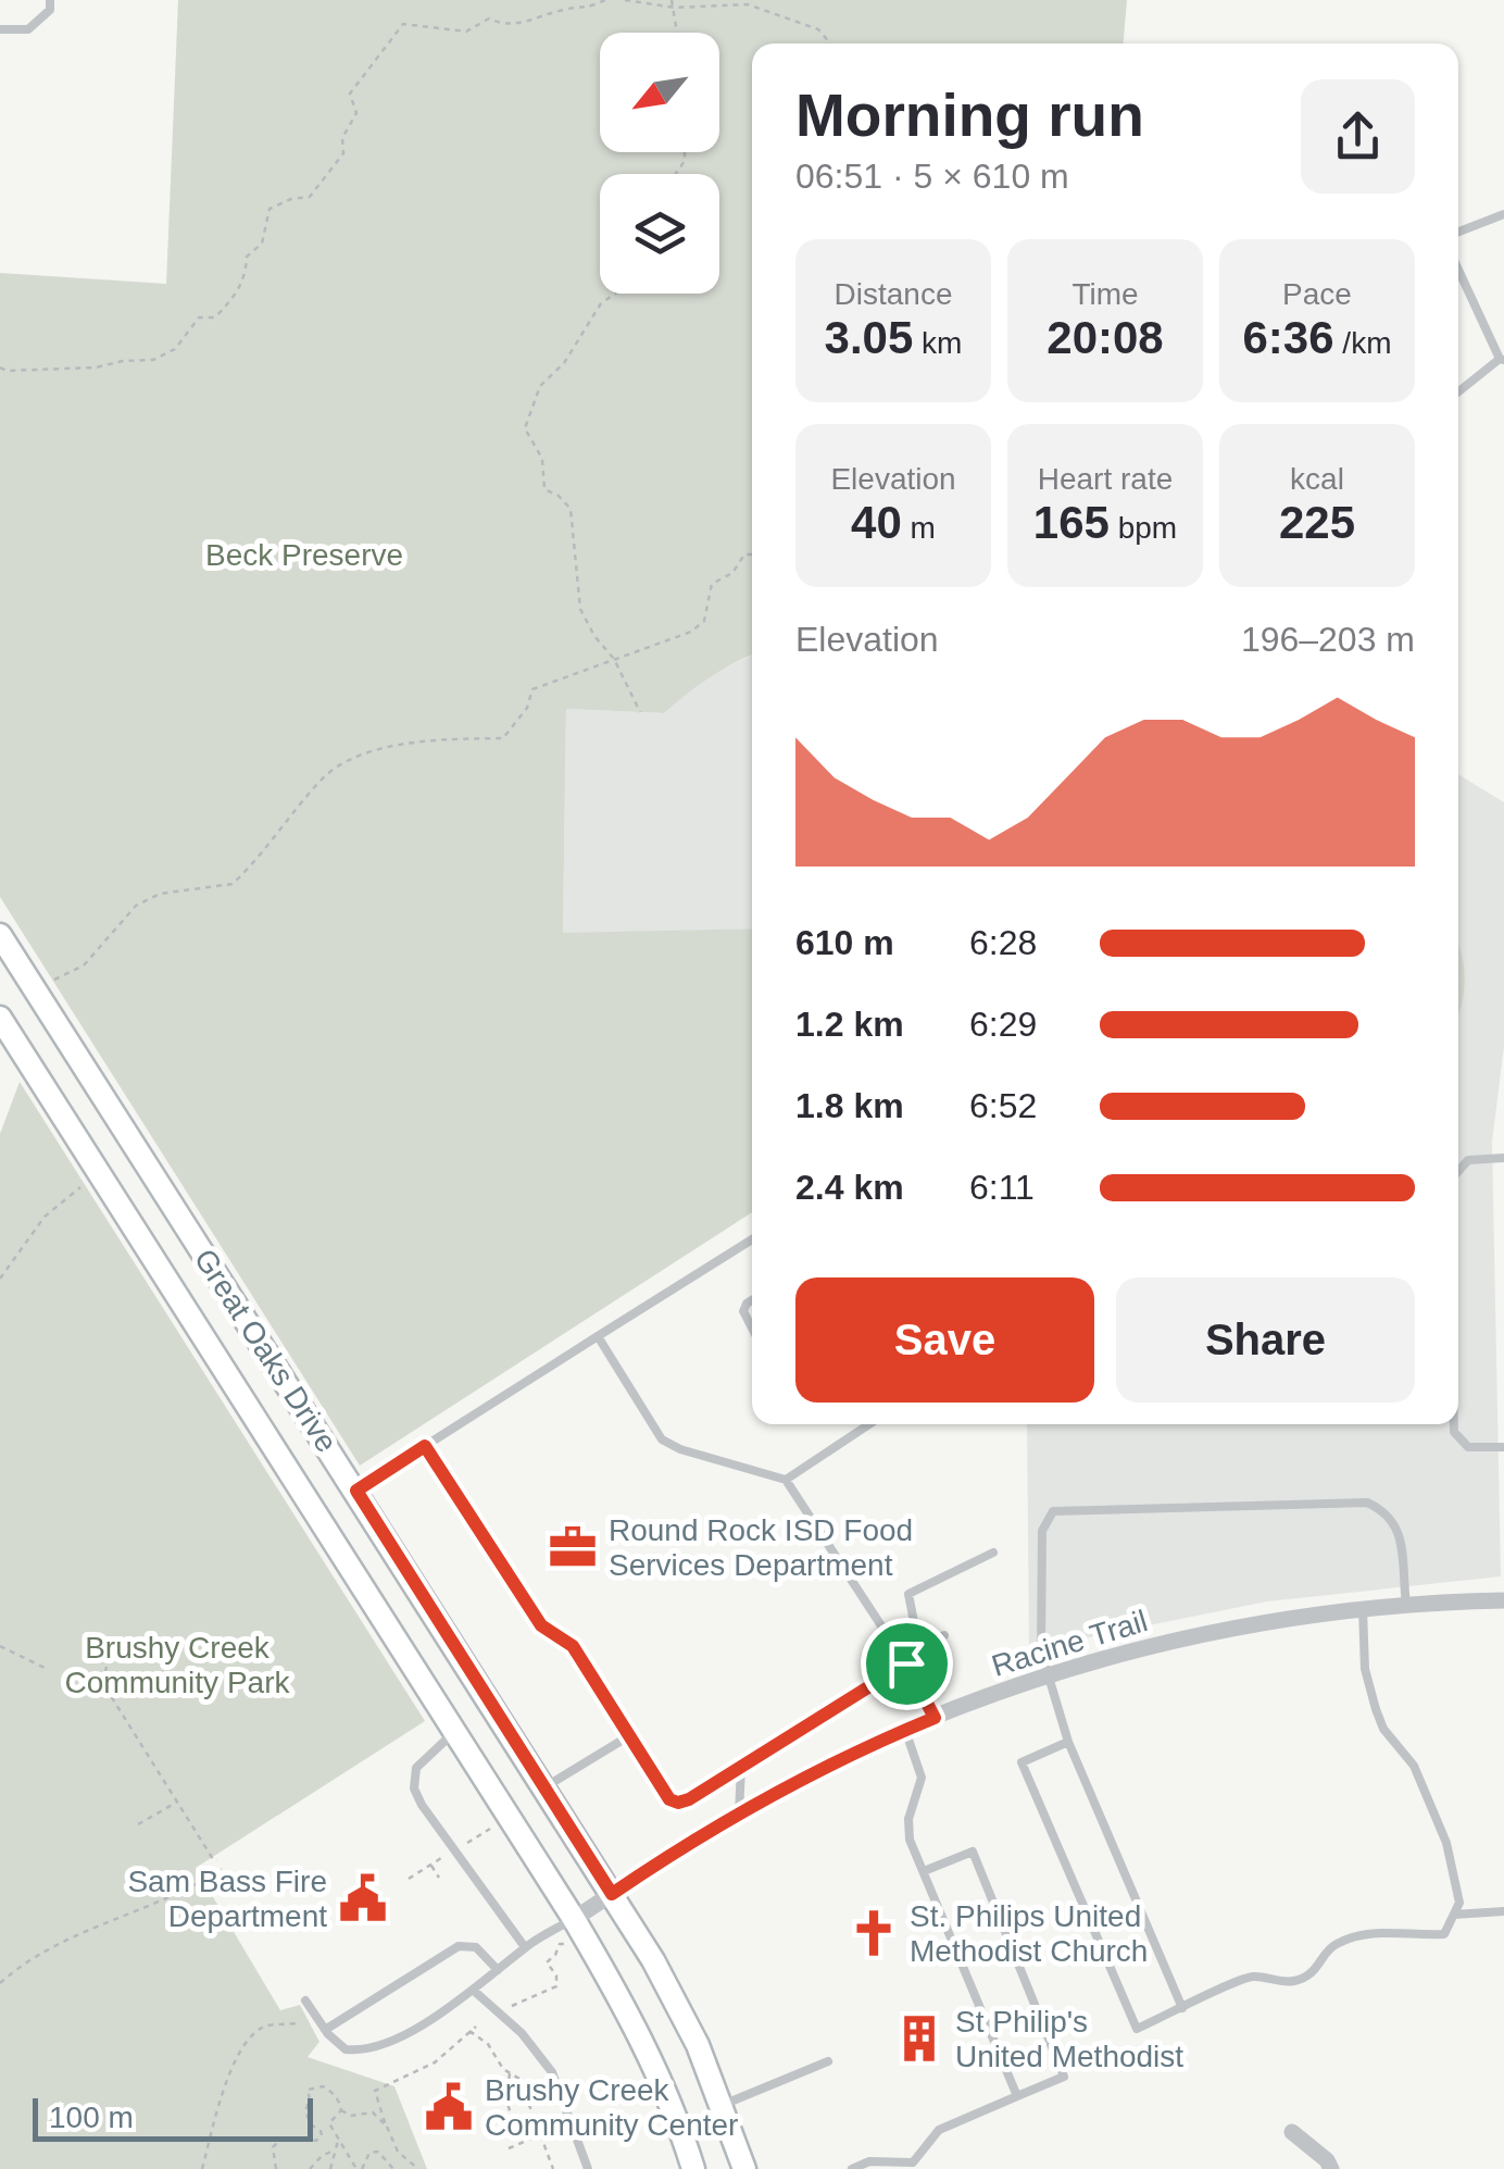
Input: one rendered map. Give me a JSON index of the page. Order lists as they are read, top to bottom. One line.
{"streets":{"street":["Great Oaks Drive","Racine Trail"]},"crossings":[["Great Oaks Drive","Racine Trail"]],"parks":["Beck Preserve","Brushy Creek Community Park"],"places":{"office":["Round Rock ISD Food Services Department"],"public building":["Sam Bass Fire Department","Brushy Creek Community Center"],"church":["St. Philips United Methodist Church"],"building":["St Philip's United Methodist"]},"scale_bar":"100 m","north":"bottom left","page":{"heading":["Morning run","06:51 · 5 × 610 m"],"stats":[["Distance","3.05 km"],["Time","20:08"],["Pace","6:36 /km"],["Elevation","40 m"],["Heart rate","165 bpm"],["kcal","225"]],"chart":["Elevation","196–203 m"],"list":[{"name":"610 m","note":"6:28"},{"name":"1.2 km","note":"6:29"},{"name":"1.8 km","note":"6:52"},{"name":"2.4 km","note":"6:11"}],"buttons":["Save","Share"],"scale":"100 m"}}
